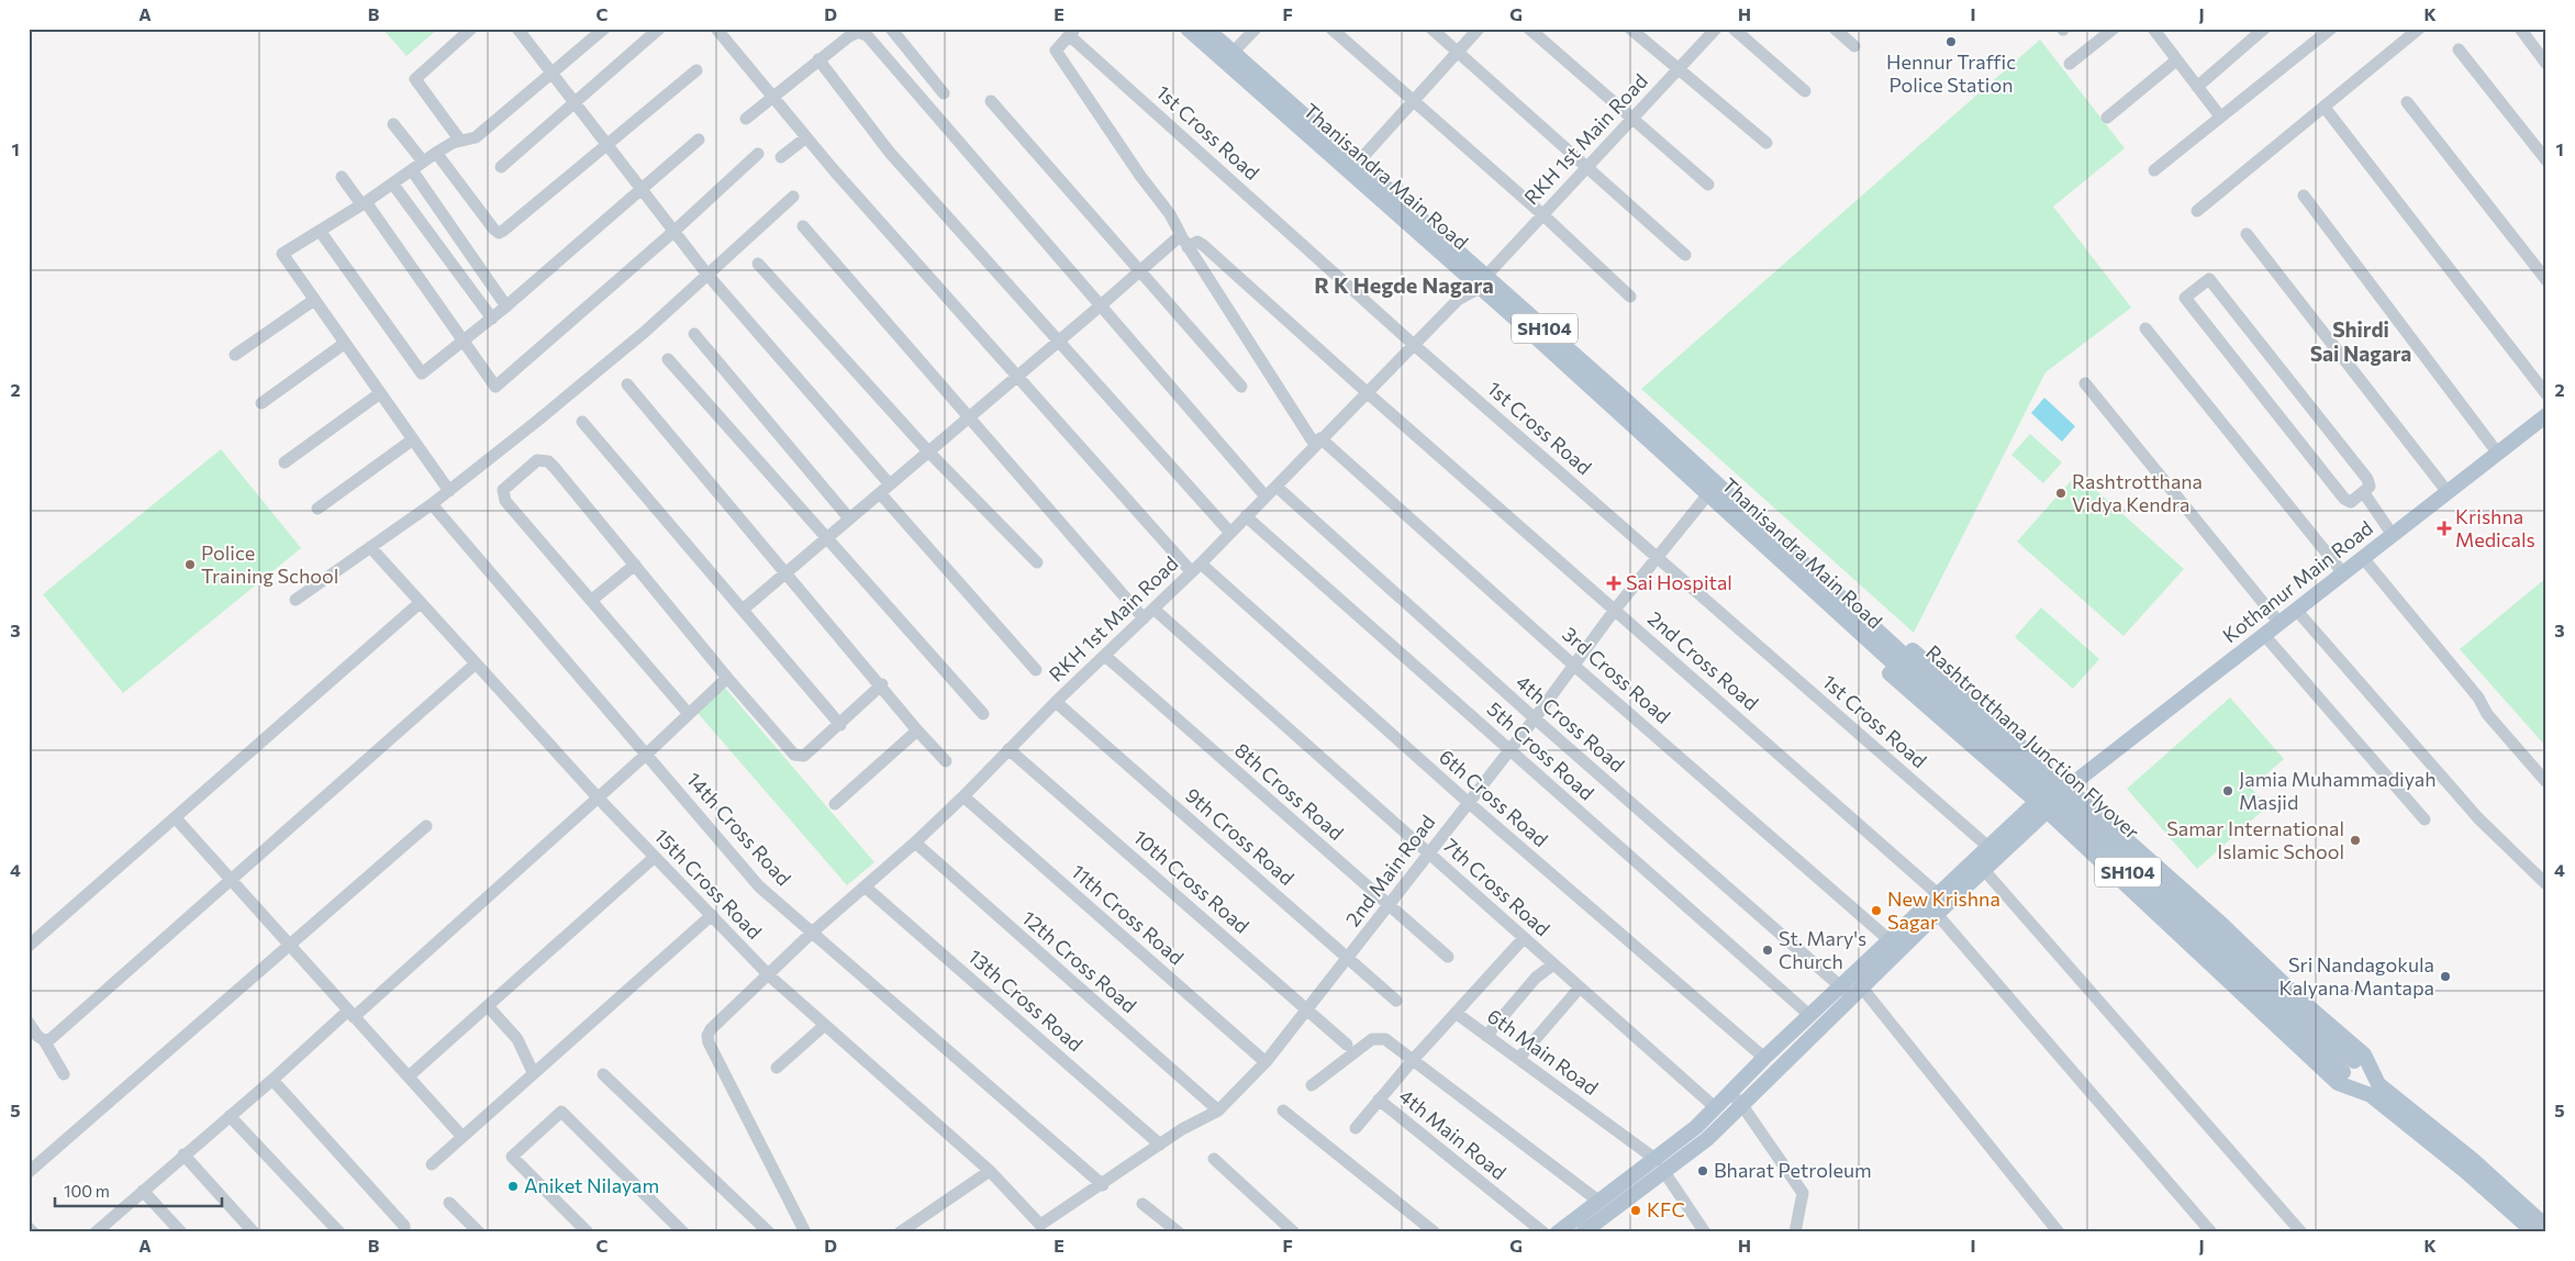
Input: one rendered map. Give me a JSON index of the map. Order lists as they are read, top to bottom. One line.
{"streets":{"main road":["Thanisandra Main Road","SH104","Kothanur Main Road","Rashtrotthana Junction Flyover"],"street":["1st Cross Road","RKH 1st Main Road","2nd Cross Road","3rd Cross Road","4th Cross Road","5th Cross Road","8th Cross Road","6th Cross Road","14th Cross Road","9th Cross Road","2nd Main Road","10th Cross Road","15th Cross Road","7th Cross Road","11th Cross Road","12th Cross Road","13th Cross Road","6th Main Road","4th Main Road"]},"crossings":[["1st Cross Road","RKH 1st Main Road"],["1st Cross Road","3rd Cross Road"],["1st Cross Road","2nd Main Road"],["RKH 1st Main Road","Thanisandra Main Road"],["RKH 1st Main Road","2nd Cross Road"],["RKH 1st Main Road","3rd Cross Road"],["RKH 1st Main Road","4th Cross Road"],["RKH 1st Main Road","5th Cross Road"],["RKH 1st Main Road","8th Cross Road"],["RKH 1st Main Road","6th Cross Road"],["RKH 1st Main Road","14th Cross Road"],["RKH 1st Main Road","9th Cross Road"],["RKH 1st Main Road","10th Cross Road"],["RKH 1st Main Road","15th Cross Road"],["RKH 1st Main Road","7th Cross Road"],["RKH 1st Main Road","11th Cross Road"],["RKH 1st Main Road","12th Cross Road"],["RKH 1st Main Road","13th Cross Road"],["Thanisandra Main Road","Kothanur Main Road"],["Thanisandra Main Road","Rashtrotthana Junction Flyover"],["Thanisandra Main Road","2nd Main Road"],["2nd Cross Road","3rd Cross Road"],["2nd Cross Road","2nd Main Road"],["3rd Cross Road","2nd Main Road"],["4th Cross Road","2nd Main Road"],["5th Cross Road","2nd Main Road"],["8th Cross Road","2nd Main Road"],["6th Cross Road","2nd Main Road"],["14th Cross Road","2nd Main Road"],["9th Cross Road","2nd Main Road"],["2nd Main Road","10th Cross Road"],["2nd Main Road","15th Cross Road"],["2nd Main Road","7th Cross Road"],["2nd Main Road","11th Cross Road"],["2nd Main Road","12th Cross Road"],["2nd Main Road","13th Cross Road"],["6th Main Road","4th Main Road"]],"districts":["R K Hegde Nagara","Shirdi Sai Nagara"],"places":{"other":["Hennur Traffic Police Station","Rashtrotthana Vidya Kendra","Police Training School","Jamia Muhammadiyah Masjid","Samar International Islamic School","New Krishna Sagar","St. Mary's Church","Sri Nandagokula Kalyana Mantapa","Bharat Petroleum","Aniket Nilayam","KFC"],"health":["Krishna Medicals","Sai Hospital"]},"scale_bar":"100 m","grid":{"columns":["A","B","C","D","E","F","G","H","I","J","K"],"rows":["1","2","3","4","5"]}}
